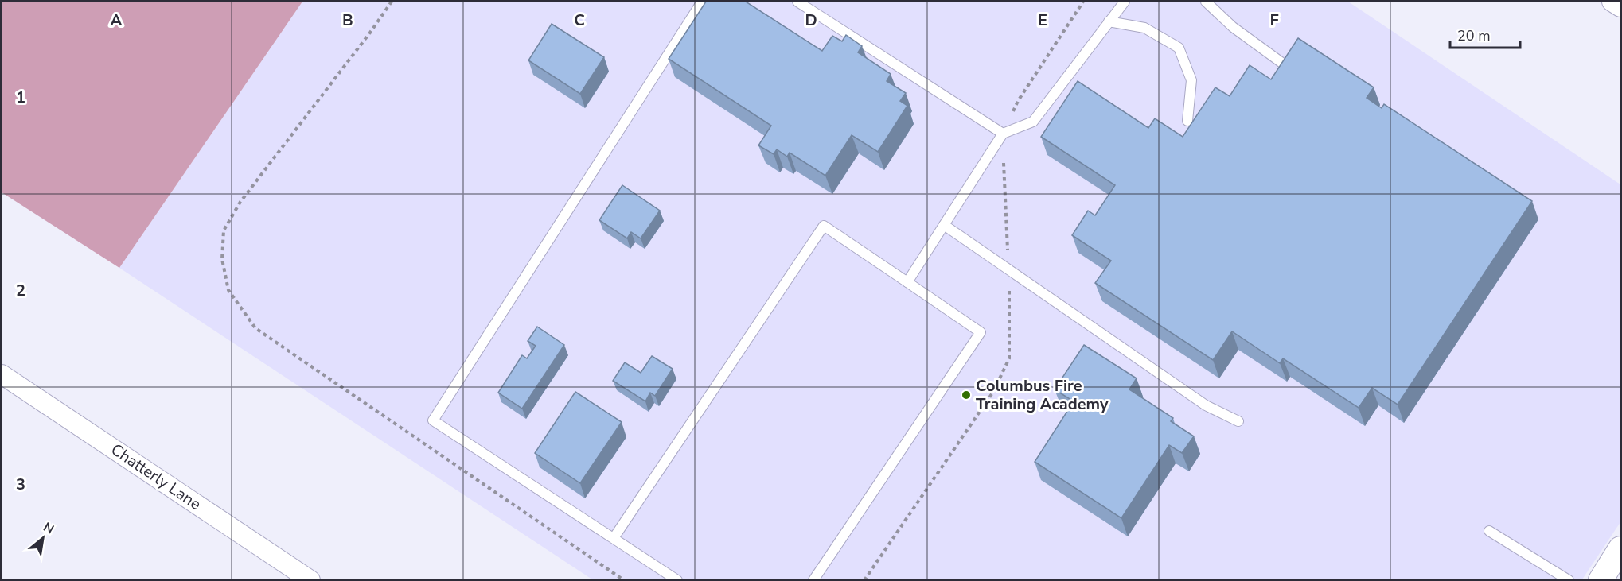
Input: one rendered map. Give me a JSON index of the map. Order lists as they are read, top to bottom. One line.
{"streets":{"street":["Chatterly Lane"]},"places":["Columbus Fire Training Academy"],"scale_bar":"20 m","north":"top right","grid":{"columns":["A","B","C","D","E","F"],"rows":["1","2","3"]}}
